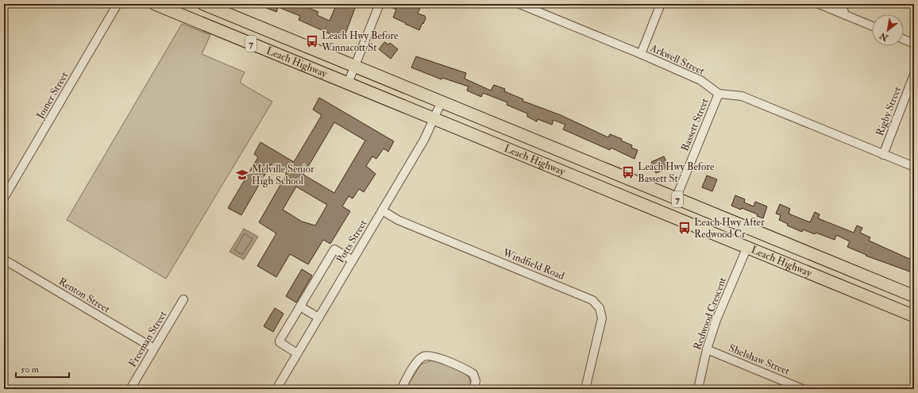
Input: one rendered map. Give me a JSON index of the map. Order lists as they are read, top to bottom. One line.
{"streets":{"highway":["7","Leach Highway"],"street":["Arkwell Street","Joiner Street","Rigby Street","Bassett Street","Potts Street","Windfield Road","Renton Street","Redwood Crescent","Freeman Street","Shelshaw Street"]},"crossings":[["Arkwell Street","Rigby Street"],["Arkwell Street","Bassett Street"],["Leach Highway","Bassett Street"],["Leach Highway","Potts Street"],["Leach Highway","Redwood Crescent"],["Potts Street","Windfield Road"],["Renton Street","Freeman Street"],["Redwood Crescent","Shelshaw Street"]],"places":{"bus stop":["Leach Hwy Before Winnacott St","Leach Hwy Before Bassett St","Leach Hwy After Redwood Cr"],"school or university":["Melville Senior High School"]},"scale_bar":"50 m","north":"bottom left"}
